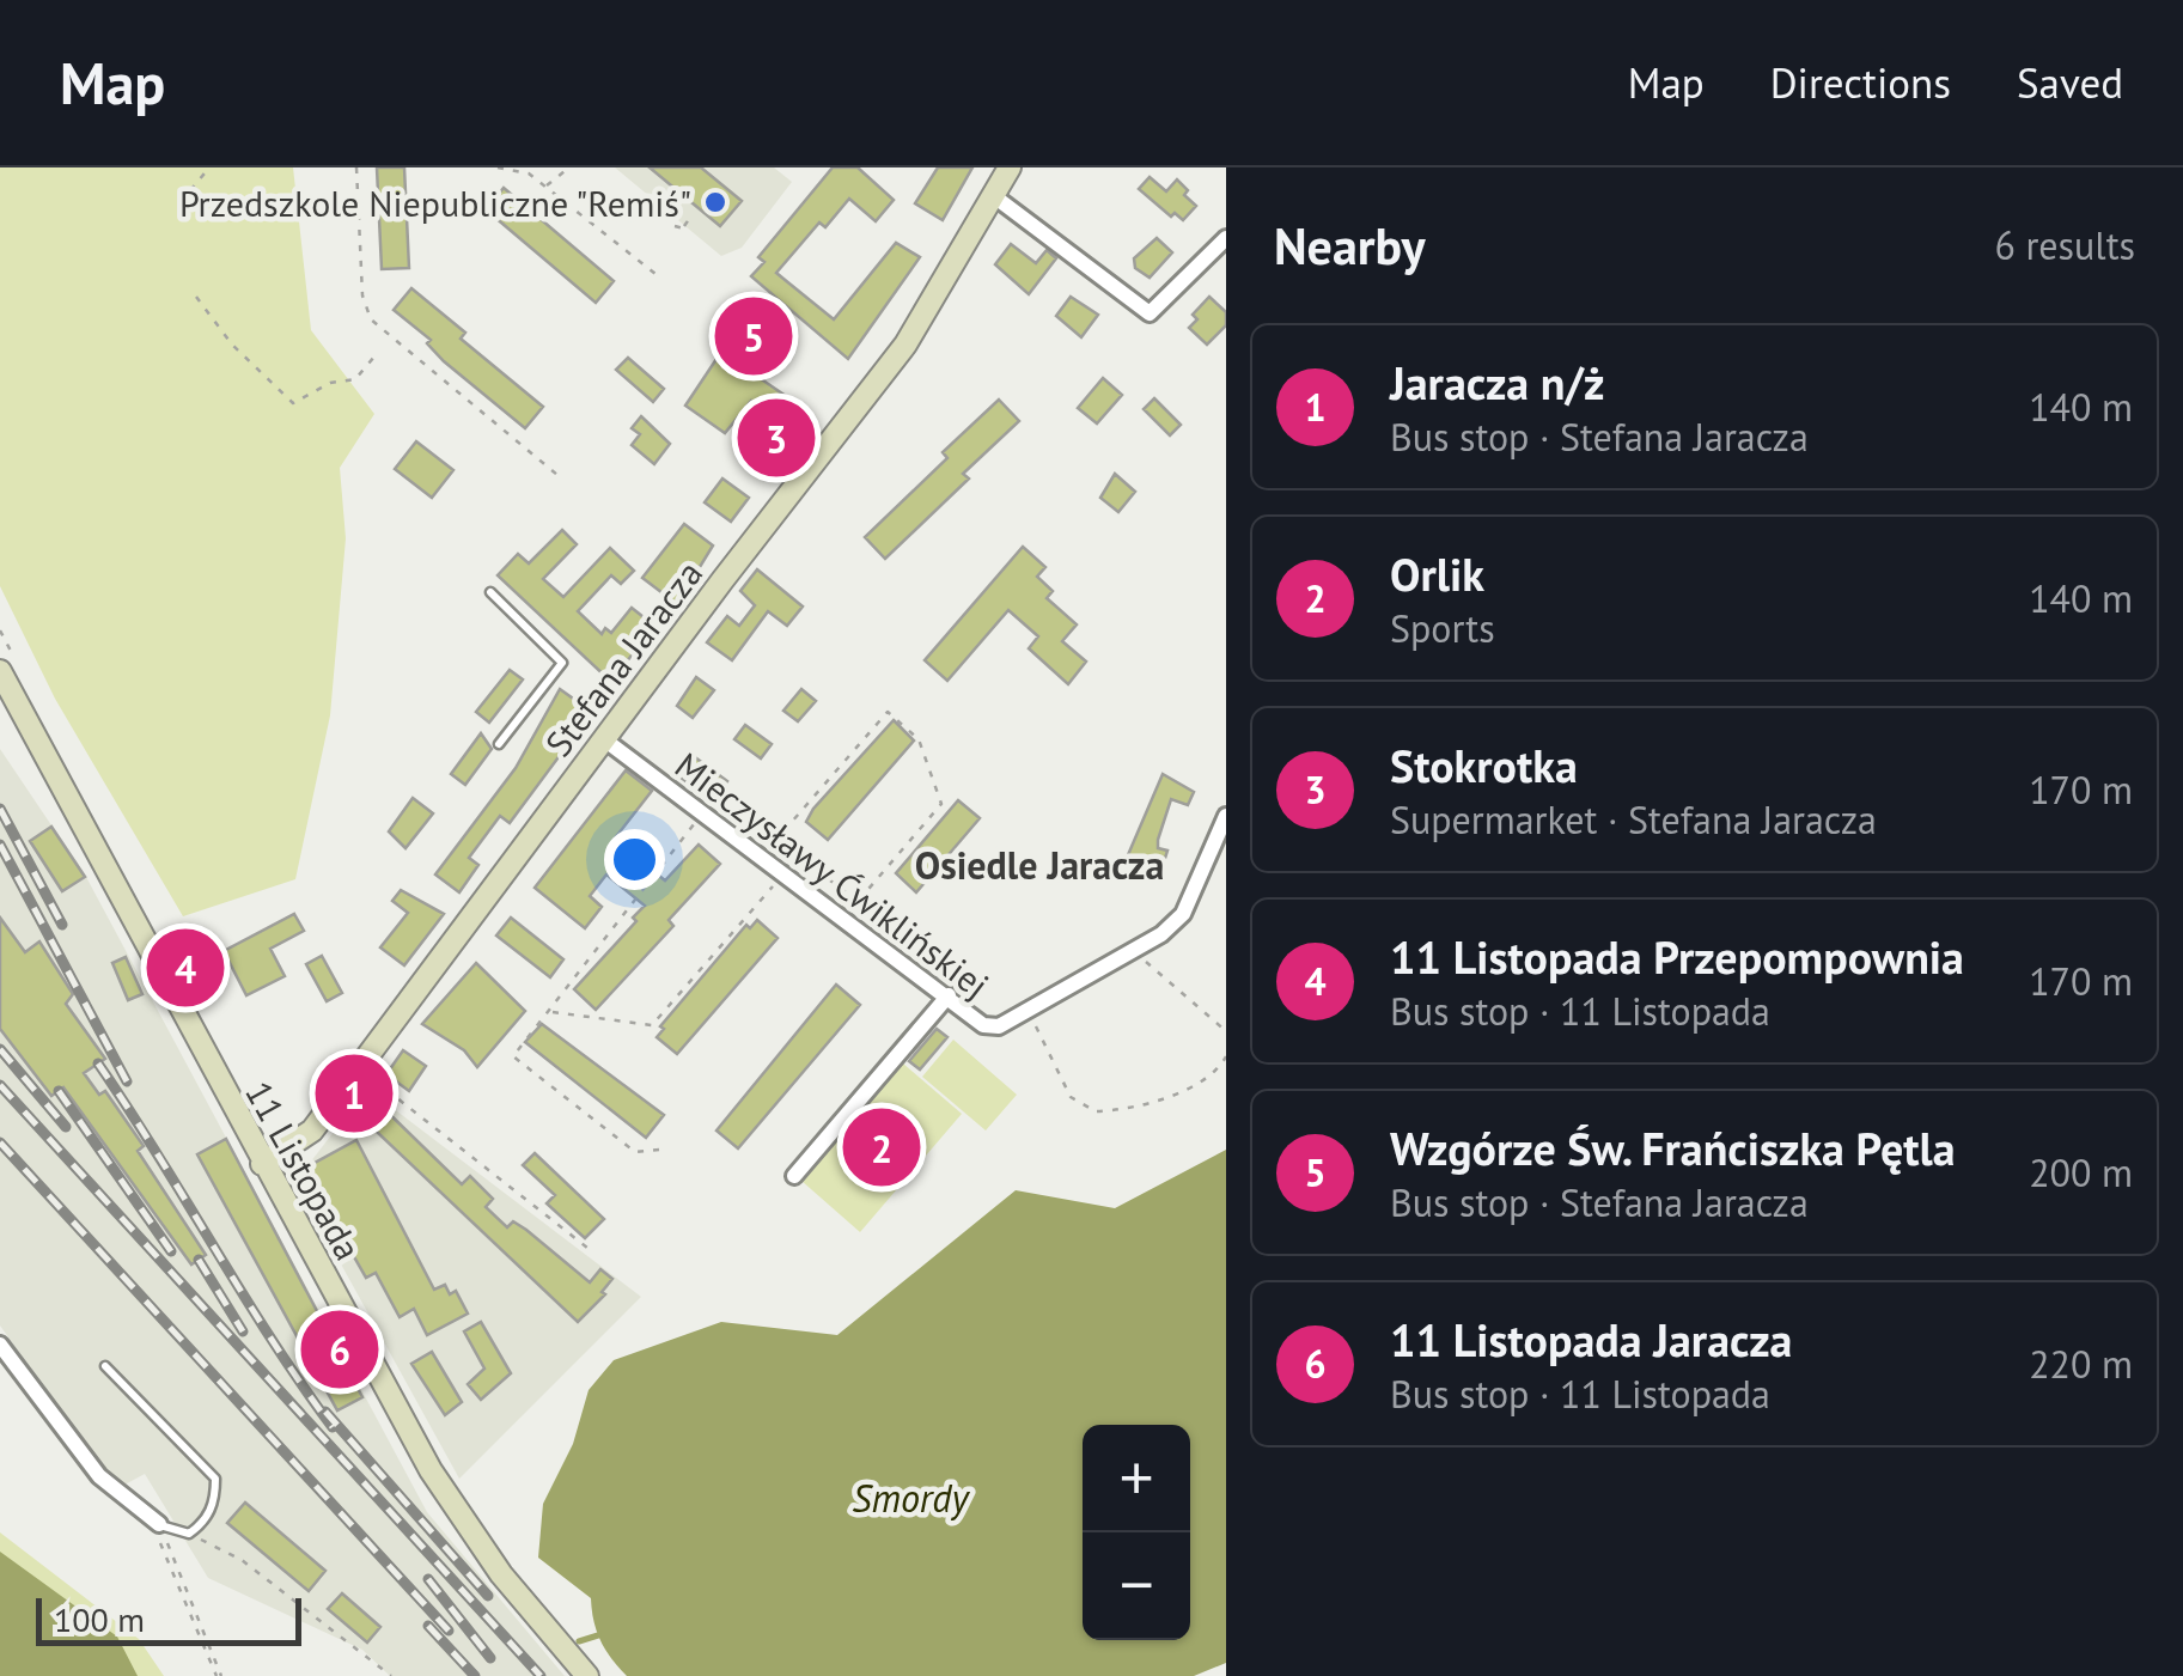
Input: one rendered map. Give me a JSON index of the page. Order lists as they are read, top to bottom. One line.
{"streets":{"street":["Stefana Jaracza","Mieczysławy Ćwiklińskiej","11 Listopada"]},"crossings":[["Stefana Jaracza","Mieczysławy Ćwiklińskiej"],["Stefana Jaracza","11 Listopada"]],"districts":["Osiedle Jaracza"],"water":["Smordy"],"places":["Przedszkole Niepubliczne \"Remiś\""],"scale_bar":"100 m","page":{"header":"Map","nav":["Map","Directions","Saved"],"heading":["Nearby","6 results"],"pins":["5","3","4","1","2","6"],"list":[{"mark":"1","name":"Jaracza n/ż","note":"Bus stop · Stefana Jaracza","value":"140 m"},{"mark":"2","name":"Orlik","note":"Sports","value":"140 m"},{"mark":"3","name":"Stokrotka","note":"Supermarket · Stefana Jaracza","value":"170 m"},{"mark":"4","name":"11 Listopada Przepompownia","note":"Bus stop · 11 Listopada","value":"170 m"},{"mark":"5","name":"Wzgórze Św. Frańciszka Pętla","note":"Bus stop · Stefana Jaracza","value":"200 m"},{"mark":"6","name":"11 Listopada Jaracza","note":"Bus stop · 11 Listopada","value":"220 m"}],"map_buttons":["+","−"],"scale":"100 m"}}
